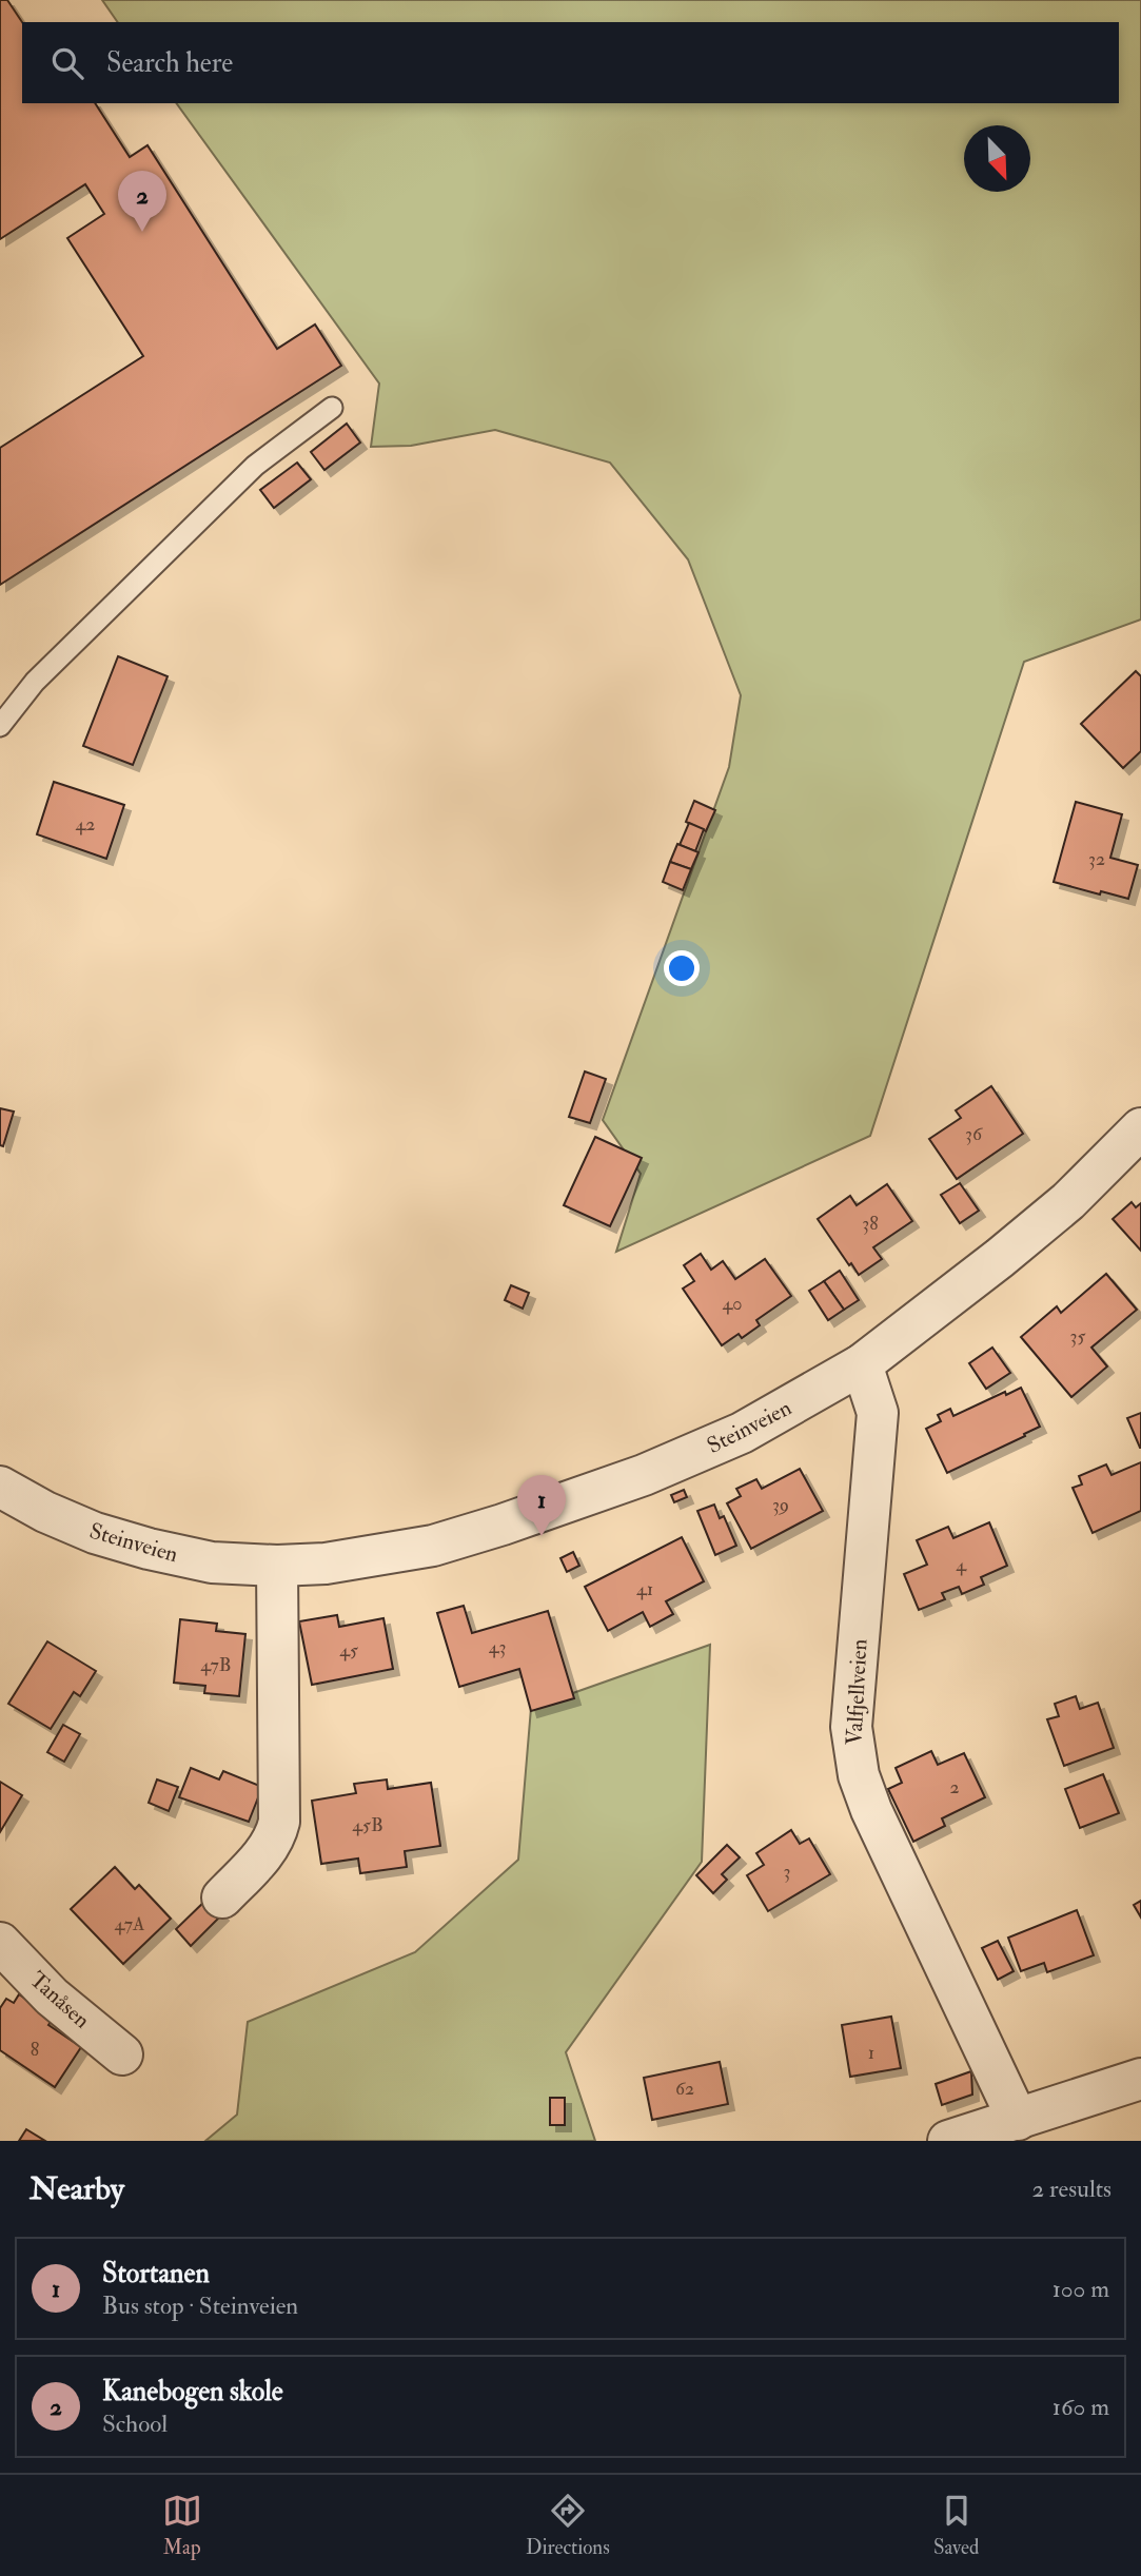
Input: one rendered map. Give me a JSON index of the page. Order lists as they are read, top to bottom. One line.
{"streets":{"street":["Steinveien","Valfjellveien","Tanåsen"]},"crossings":[["Steinveien","Valfjellveien"]],"house_numbers":["42","32","36","38","40","35","39","4","41","43","45","47B","2","45B","3","47A","8","1","62"],"north":"bottom right","page":{"search":"Search here","pins":["2","1"],"heading":["Nearby","2 results"],"list":[{"mark":"1","name":"Stortanen","note":"Bus stop · Steinveien","value":"100 m"},{"mark":"2","name":"Kanebogen skole","note":"School","value":"160 m"}],"nav":["Map","Directions","Saved"]}}
